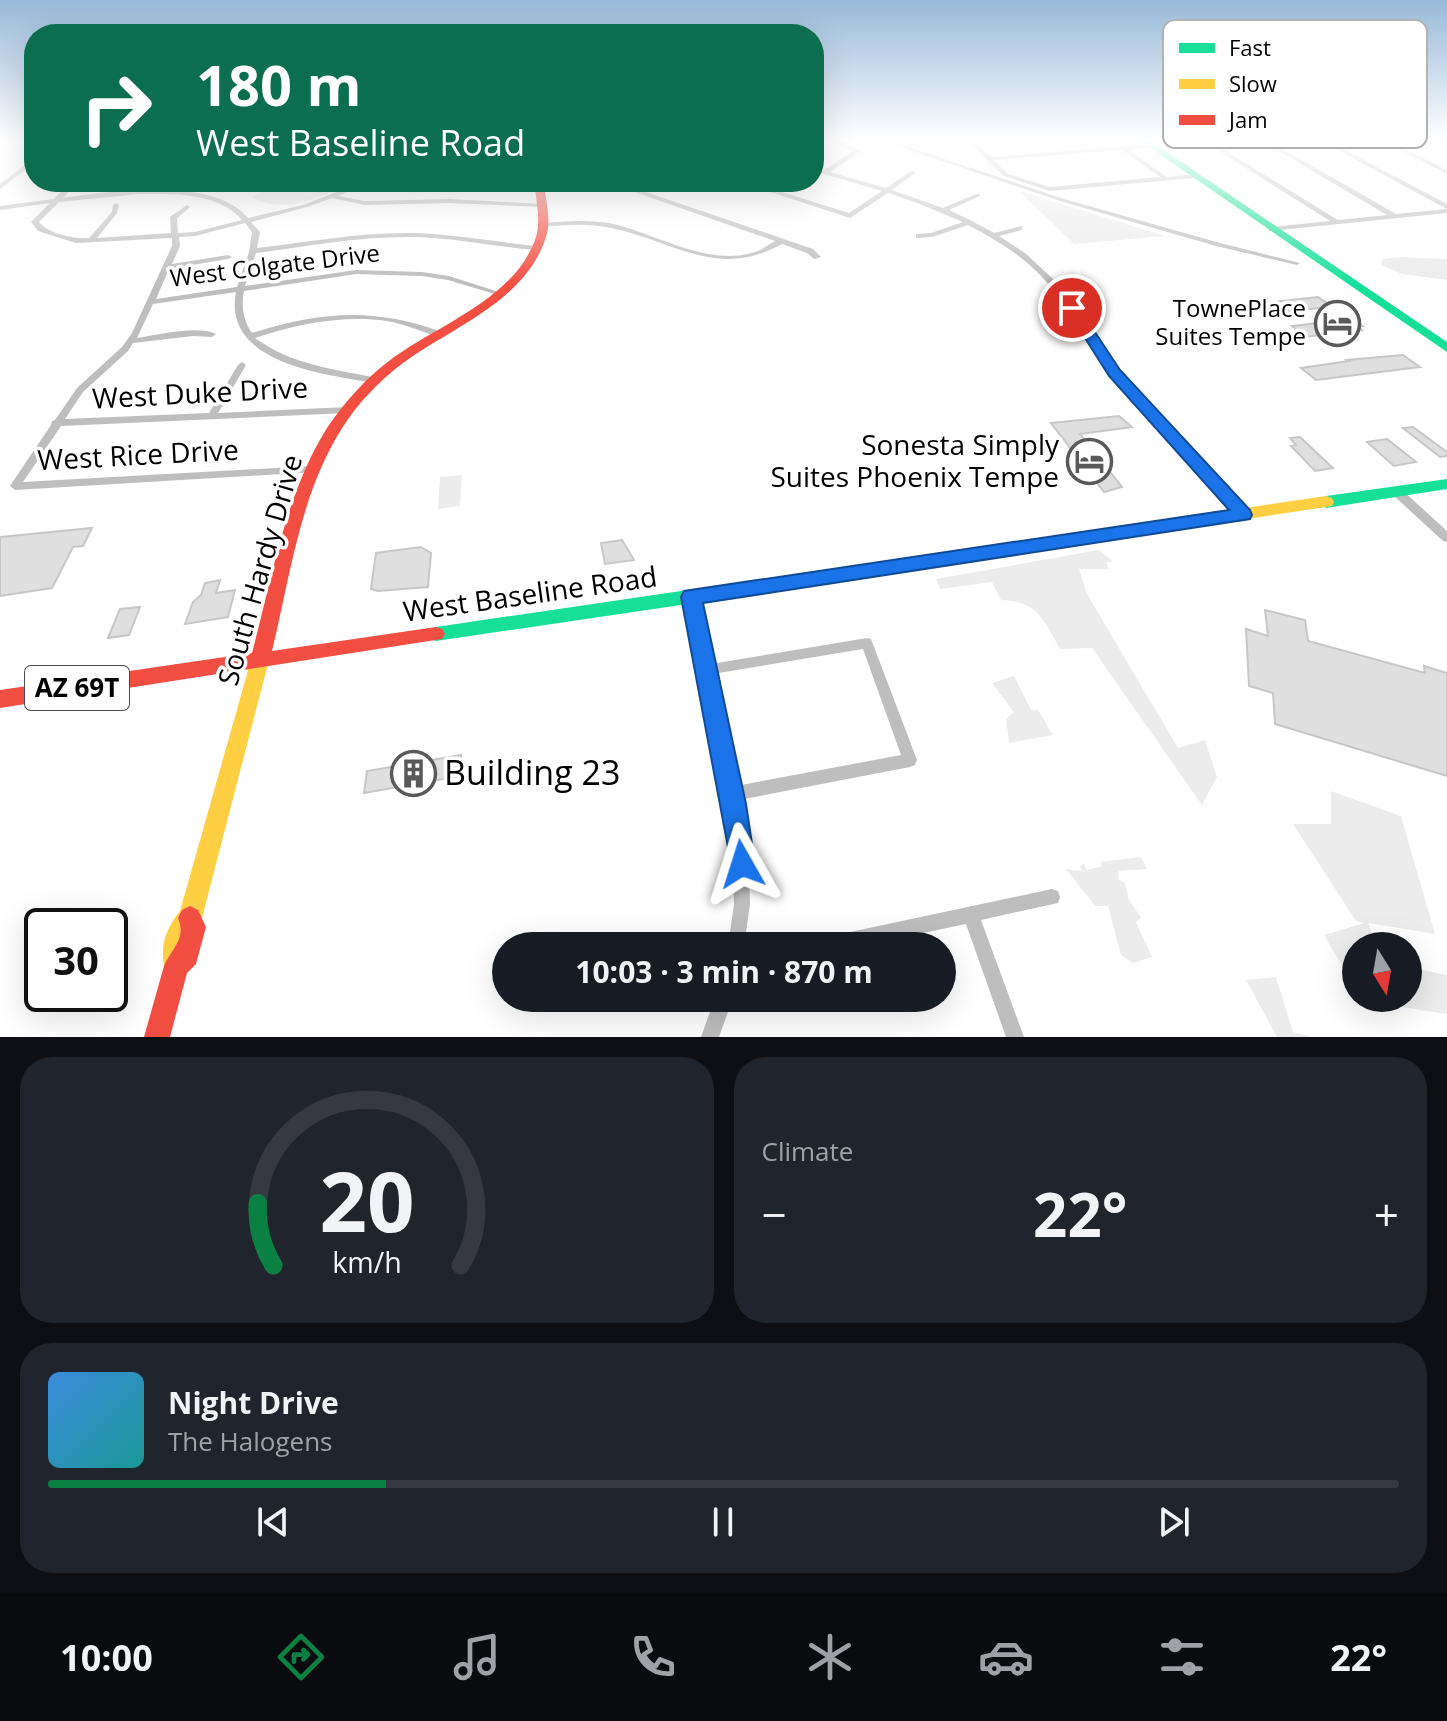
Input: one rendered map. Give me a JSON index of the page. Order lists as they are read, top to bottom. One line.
{"streets":{"street":["West Colgate Drive","West Duke Drive","West Rice Drive","South Hardy Drive","West Baseline Road","AZ 69T"]},"crossings":[["West Colgate Drive","South Hardy Drive"],["West Duke Drive","West Rice Drive"],["West Duke Drive","South Hardy Drive"],["West Rice Drive","South Hardy Drive"],["South Hardy Drive","West Baseline Road"]],"places":{"hotel":["TownePlace Suites Tempe","Sonesta Simply Suites Phoenix Tempe"],"building":["Building 23"]},"legend":["Fast","Slow","Jam"],"north":"bottom","page":{"turn":["180 m","West Baseline Road"],"limit":"30","trip":"10:03 · 3 min · 870 m","tile":"Climate","heat":["−","22°","+"],"song":["Night Drive","The Halogens"],"tabs":["10:00","22°"],"gauge":["20","km/h"]}}
